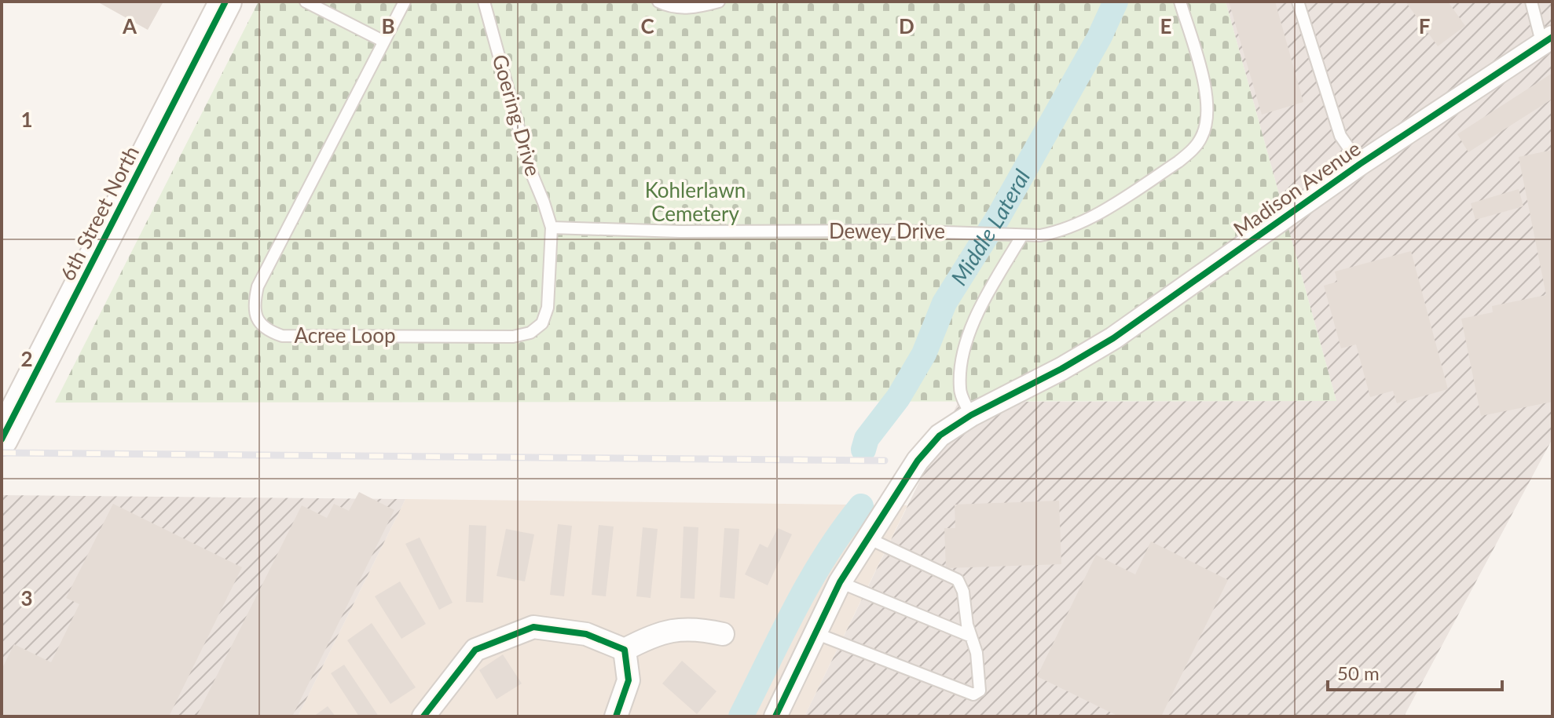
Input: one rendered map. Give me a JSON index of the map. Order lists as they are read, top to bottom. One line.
{"streets":{"street":["Madison Avenue","6th Street North"],"lane":["Goering Drive","Dewey Drive","Acree Loop"]},"crossings":[["Goering Drive","Dewey Drive"],["Goering Drive","Acree Loop"],["Dewey Drive","Acree Loop"]],"water":["Middle Lateral"],"parks":["Kohlerlawn Cemetery"],"scale_bar":"50 m","grid":{"columns":["A","B","C","D","E","F"],"rows":["1","2","3"]}}
